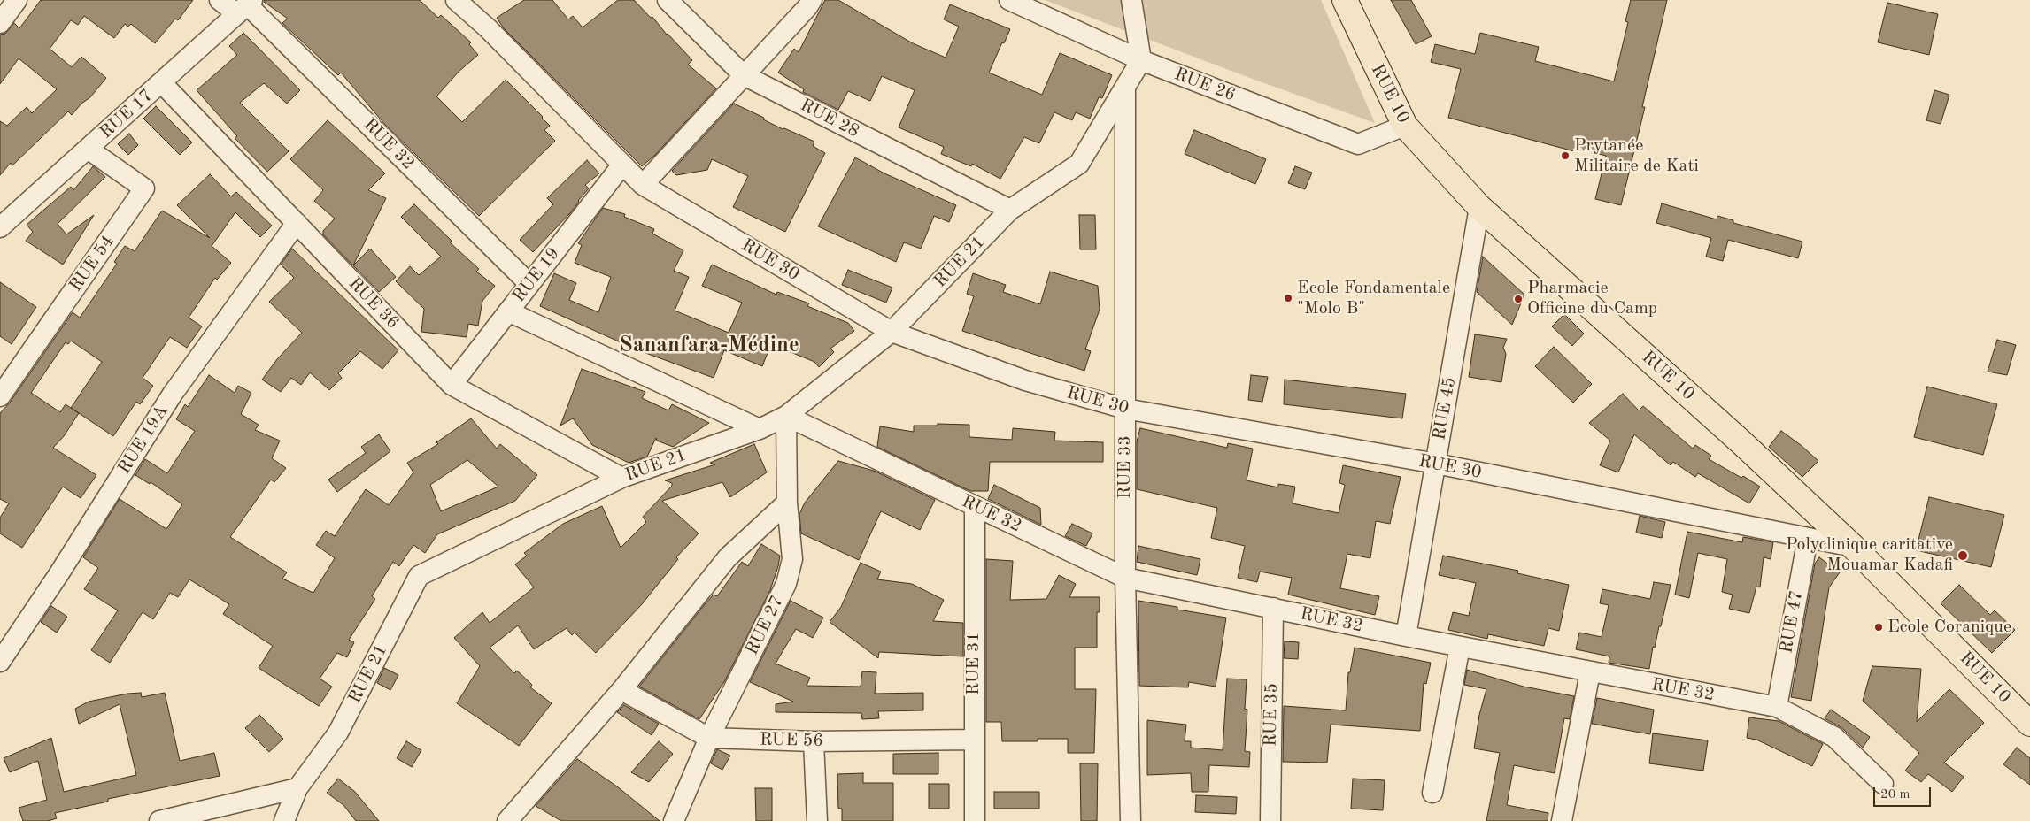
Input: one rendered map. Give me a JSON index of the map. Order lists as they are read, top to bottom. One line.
{"streets":{"main road":["RUE 10"],"street":["RUE 26","RUE 17","RUE 28","RUE 32","RUE 30","RUE 21","RUE 54","RUE 19","RUE 36","RUE 45","RUE 19A","RUE 33","RUE 47","RUE 27","RUE 31","RUE 35","RUE 56"]},"crossings":[["RUE 26","RUE 10"],["RUE 26","RUE 21"],["RUE 10","RUE 30"],["RUE 10","RUE 45"],["RUE 17","RUE 32"],["RUE 17","RUE 54"],["RUE 17","RUE 36"],["RUE 28","RUE 21"],["RUE 32","RUE 21"],["RUE 32","RUE 19"],["RUE 32","RUE 45"],["RUE 32","RUE 33"],["RUE 32","RUE 47"],["RUE 32","RUE 27"],["RUE 32","RUE 31"],["RUE 32","RUE 35"],["RUE 30","RUE 21"],["RUE 30","RUE 19"],["RUE 30","RUE 45"],["RUE 30","RUE 33"],["RUE 30","RUE 47"],["RUE 21","RUE 36"],["RUE 21","RUE 33"],["RUE 21","RUE 27"],["RUE 19","RUE 36"],["RUE 36","RUE 19A"],["RUE 27","RUE 56"],["RUE 31","RUE 56"]],"districts":["Sananfara-Médine"],"places":["Prytanée Militaire de Kati","Ecole Fondamentale \"Molo B\"","Pharmacie Officine du Camp","Polyclinique caritative Mouamar Kadafi","Ecole Coranique"],"scale_bar":"20 m"}
